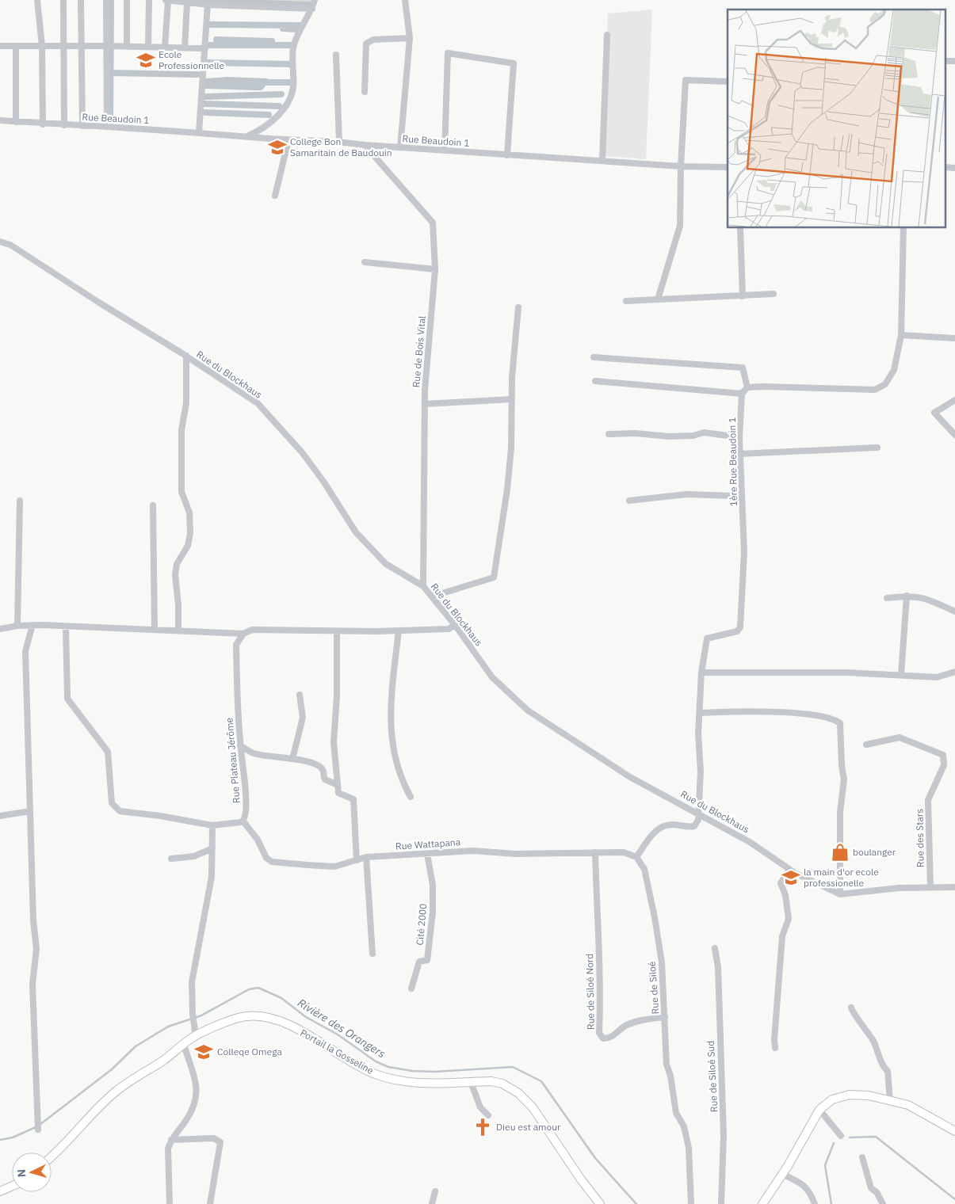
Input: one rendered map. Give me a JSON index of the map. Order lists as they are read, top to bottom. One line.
{"streets":{"street":["Rue Beaudoin 1","Rue de Bois Vital","Rue du Blockhaus","1ère Rue Beaudoin 1","Rue Plateau Jérôme","Rue des Stars","Rue Wattapana","Cité 2000","Rue de Siloé","Rue de Siloé Nord","Portail la Gosseline","Rue de Siloé Sud"]},"crossings":[["Rue Beaudoin 1","Rue de Bois Vital"],["Rue de Bois Vital","Rue du Blockhaus"],["Rue du Blockhaus","1ère Rue Beaudoin 1"],["Rue Plateau Jérôme","Rue Wattapana"],["Rue Wattapana","Cité 2000"],["Rue Wattapana","Rue de Siloé"],["Rue Wattapana","Rue de Siloé Nord"],["Rue de Siloé","Rue de Siloé Nord"]],"water":["Rivière des Orangers"],"places":{"school or university":["Ecole Professionnelle","College Bon Samaritain de Baudouin","la main d'or ecole professionelle","Colleqe Omega"],"shop":["boulanger"],"church":["Dieu est amour"]},"north":"left"}
